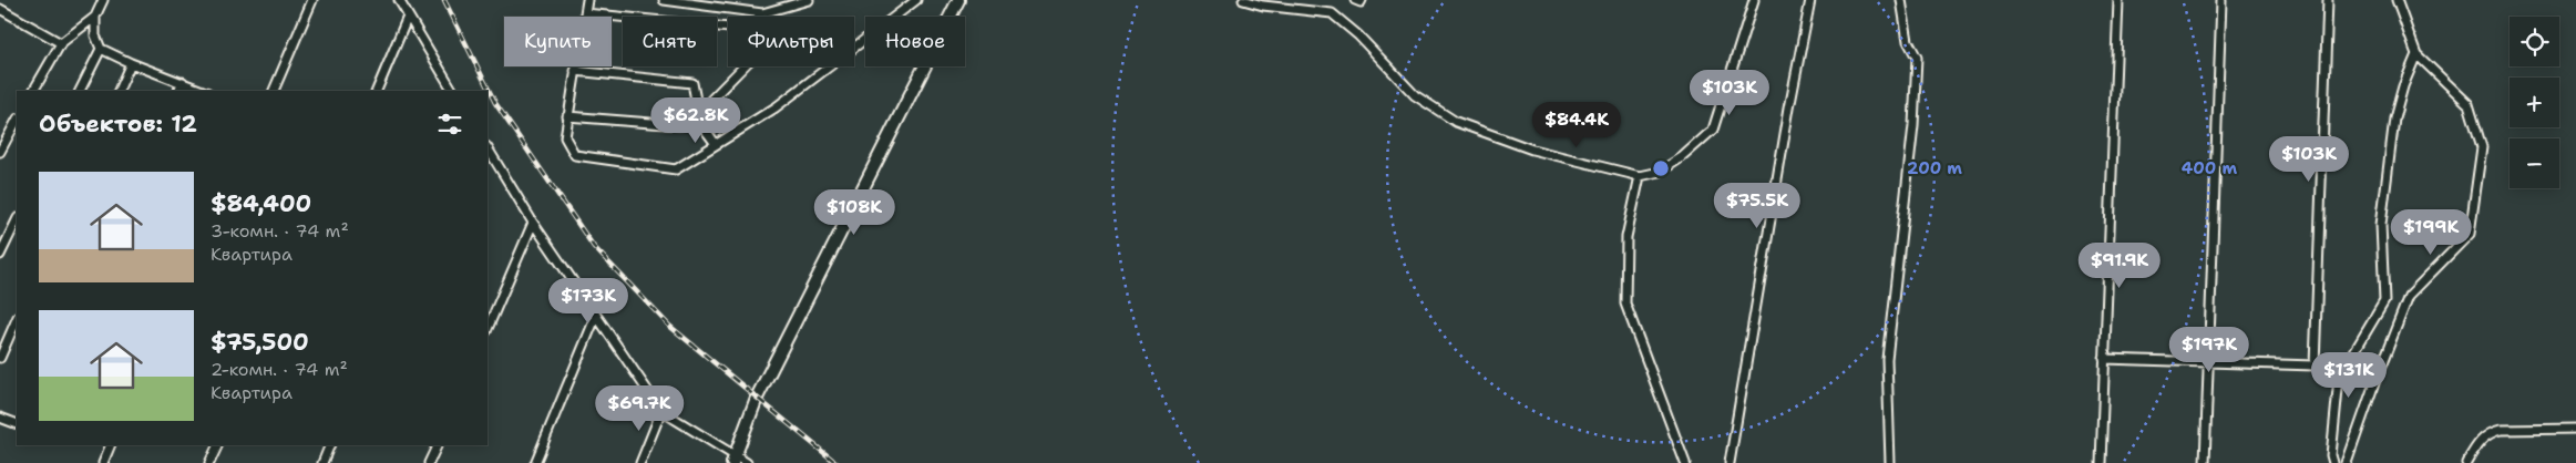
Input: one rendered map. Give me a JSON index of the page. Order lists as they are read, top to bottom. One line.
{"page":{"map_buttons":["+","−"],"chip":["Купить","Снять","Фильтры","Новое"],"price":["$103K","$62.8K","$84.4K","$103K","$75.5K","$108K","$199K","$91.9K","$173K","$197K","$131K","$69.7K"],"heading":"Объектов: 12","list":[{"name":"$84,400","note":"3-комн. · 74 m² · Квартира"},{"name":"$75,500","note":"2-комн. · 74 m² · Квартира"}]},"rings":["200 m","400 m"]}
